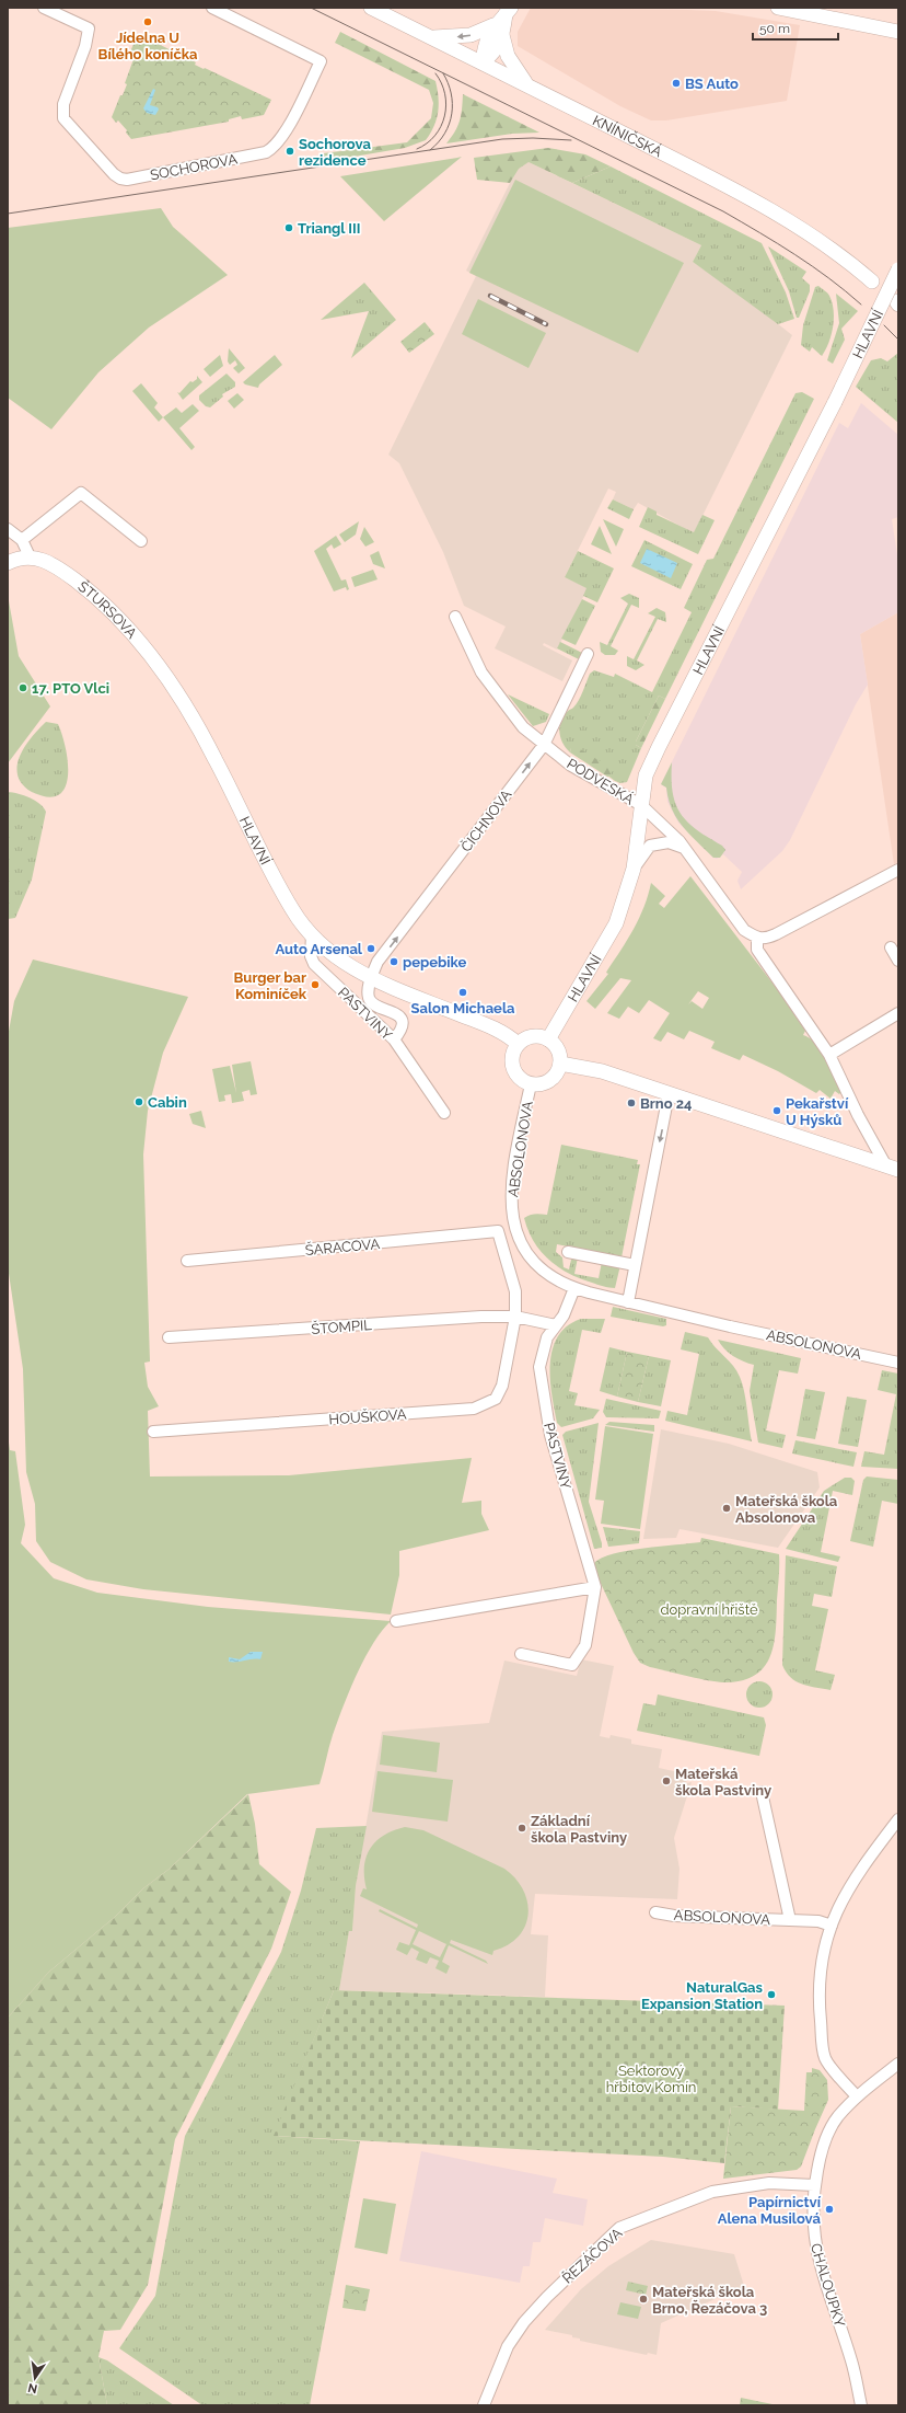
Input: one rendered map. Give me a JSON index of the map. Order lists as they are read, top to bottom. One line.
{"streets":{"street":["KNÍNIČSKÁ","SOCHOROVA","HLAVNÍ","ŠTURSOVA","PODVESKÁ","ČICHNOVA","PASTVINY","ABSOLONOVA","ŠARACOVA","ŠTOMPIL","HOUŠKOVA","ŘEZÁČOVA","CHALOUPKY"]},"crossings":[["HLAVNÍ","ŠTURSOVA"],["HLAVNÍ","PODVESKÁ"],["HLAVNÍ","ČICHNOVA"],["HLAVNÍ","PASTVINY"],["HLAVNÍ","ABSOLONOVA"],["PODVESKÁ","ČICHNOVA"],["PASTVINY","ABSOLONOVA"],["ŠARACOVA","ŠTOMPIL"],["ŠARACOVA","HOUŠKOVA"],["ŠTOMPIL","HOUŠKOVA"],["ŘEZÁČOVA","CHALOUPKY"]],"one_way":["ČICHNOVA"],"parks":["dopravní hřiště","Sektorový hřbitov Komín"],"places":["Jídelna U Bílého koníčka","BS Auto","Sochorova rezidence","Triangl III","17. PTO Vlci","Auto Arsenal","pepebike","Burger bar Kominíček","Salon Michaela","Cabin","Brno 24","Pekařství U Hýsků","Mateřská škola Absolonova","Mateřská škola Pastviny","Základní škola Pastviny","NaturalGas Expansion Station","Papírnictví Alena Musilová","Mateřská škola Brno, Řezáčova 3"],"scale_bar":"50 m","north":"bottom"}
